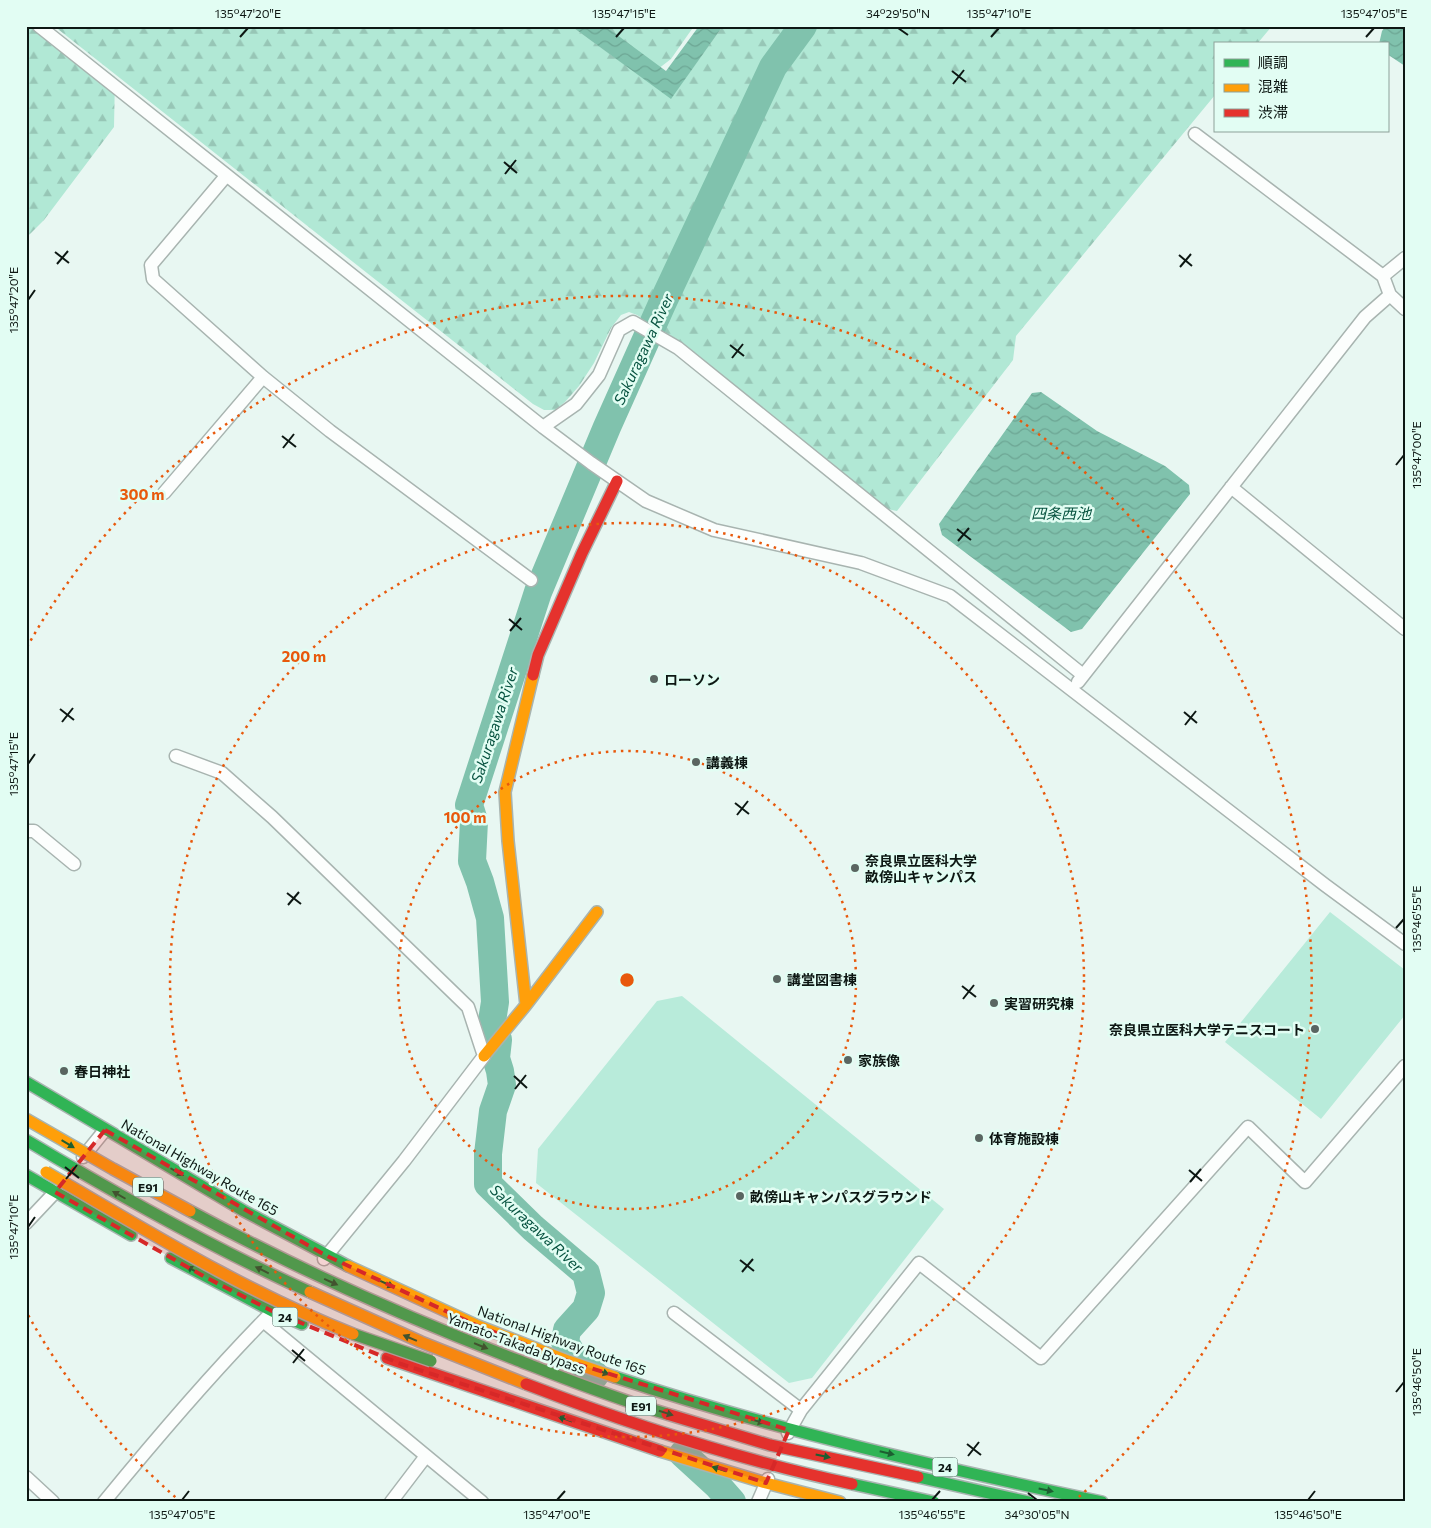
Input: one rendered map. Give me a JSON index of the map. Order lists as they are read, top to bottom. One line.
{"streets":{"main road":["National Highway Route 165","E91","24","Yamato-Takada Bypass"]},"crossings":[["National Highway Route 165","24"]],"water":["Sakuragawa River","四条西池"],"places":["ローソン","講義棟","奈良県立医科大学 畝傍山キャンパス","講堂図書棟","実習研究棟","奈良県立医科大学テニスコート","家族像","春日神社","体育施設棟","畝傍山キャンパスグラウンド"],"legend":["順調","混雑","渋滞"],"coordinates":["135°47'20\"E","135°47'15\"E","34°29'50\"N","135°47'10\"E","135°47'05\"E","135°47'00\"E","135°46'55\"E","135°46'50\"E","34°30'05\"N"],"rings":["300 m","200 m","100 m"]}
